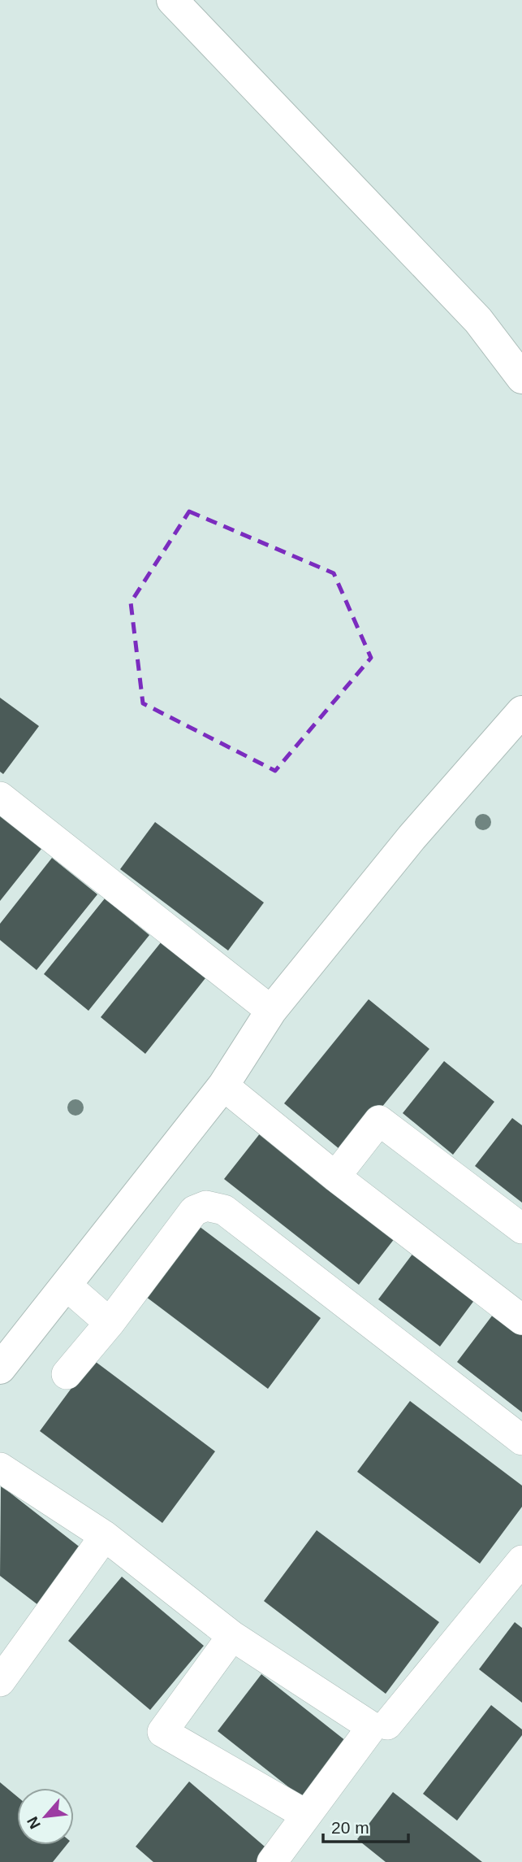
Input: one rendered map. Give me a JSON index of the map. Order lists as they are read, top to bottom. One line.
{"scale_bar":"20 m","north":"bottom left"}
